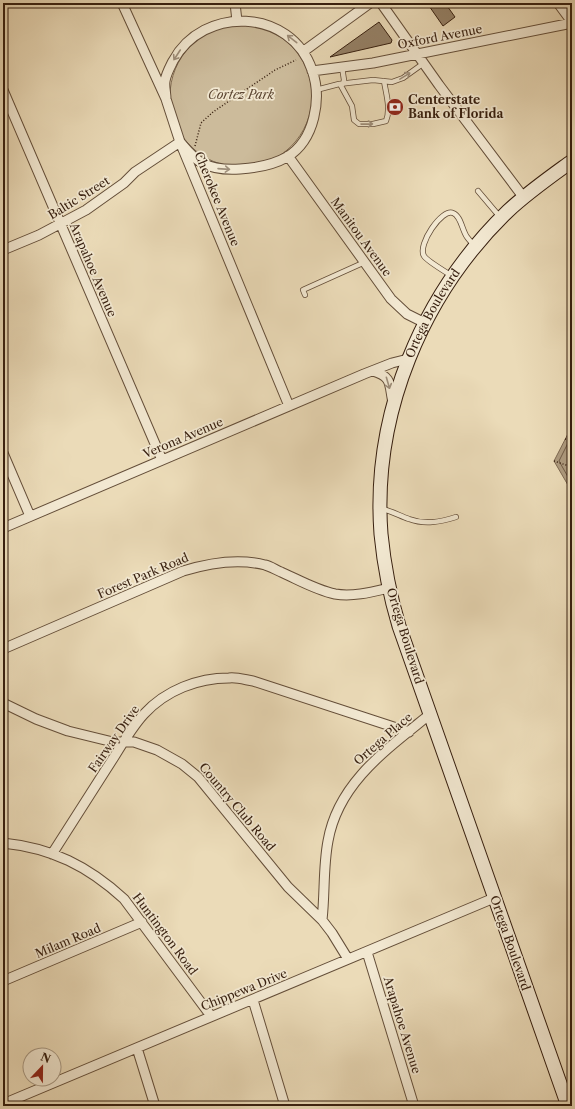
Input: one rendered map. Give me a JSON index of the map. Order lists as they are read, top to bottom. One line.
{"streets":{"main road":["Ortega Boulevard"],"street":["Oxford Avenue","Baltic Street","Cherokee Avenue","Manitou Avenue","Arapahoe Avenue","Verona Avenue","Forest Park Road","Fairway Drive","Ortega Place","Country Club Road","Huntington Road","Milam Road","Chippewa Drive"]},"crossings":[["Baltic Street","Cherokee Avenue"],["Baltic Street","Arapahoe Avenue"],["Cherokee Avenue","Verona Avenue"],["Manitou Avenue","Ortega Boulevard"],["Arapahoe Avenue","Verona Avenue"],["Arapahoe Avenue","Chippewa Drive"],["Ortega Boulevard","Verona Avenue"],["Ortega Boulevard","Forest Park Road"],["Ortega Boulevard","Ortega Place"],["Ortega Boulevard","Chippewa Drive"],["Fairway Drive","Ortega Place"],["Fairway Drive","Country Club Road"],["Fairway Drive","Huntington Road"],["Ortega Place","Country Club Road"],["Country Club Road","Chippewa Drive"],["Huntington Road","Milam Road"],["Huntington Road","Chippewa Drive"]],"parks":["Cortez Park"],"places":{"bank":["Centerstate Bank of Florida"]},"north":"top"}
